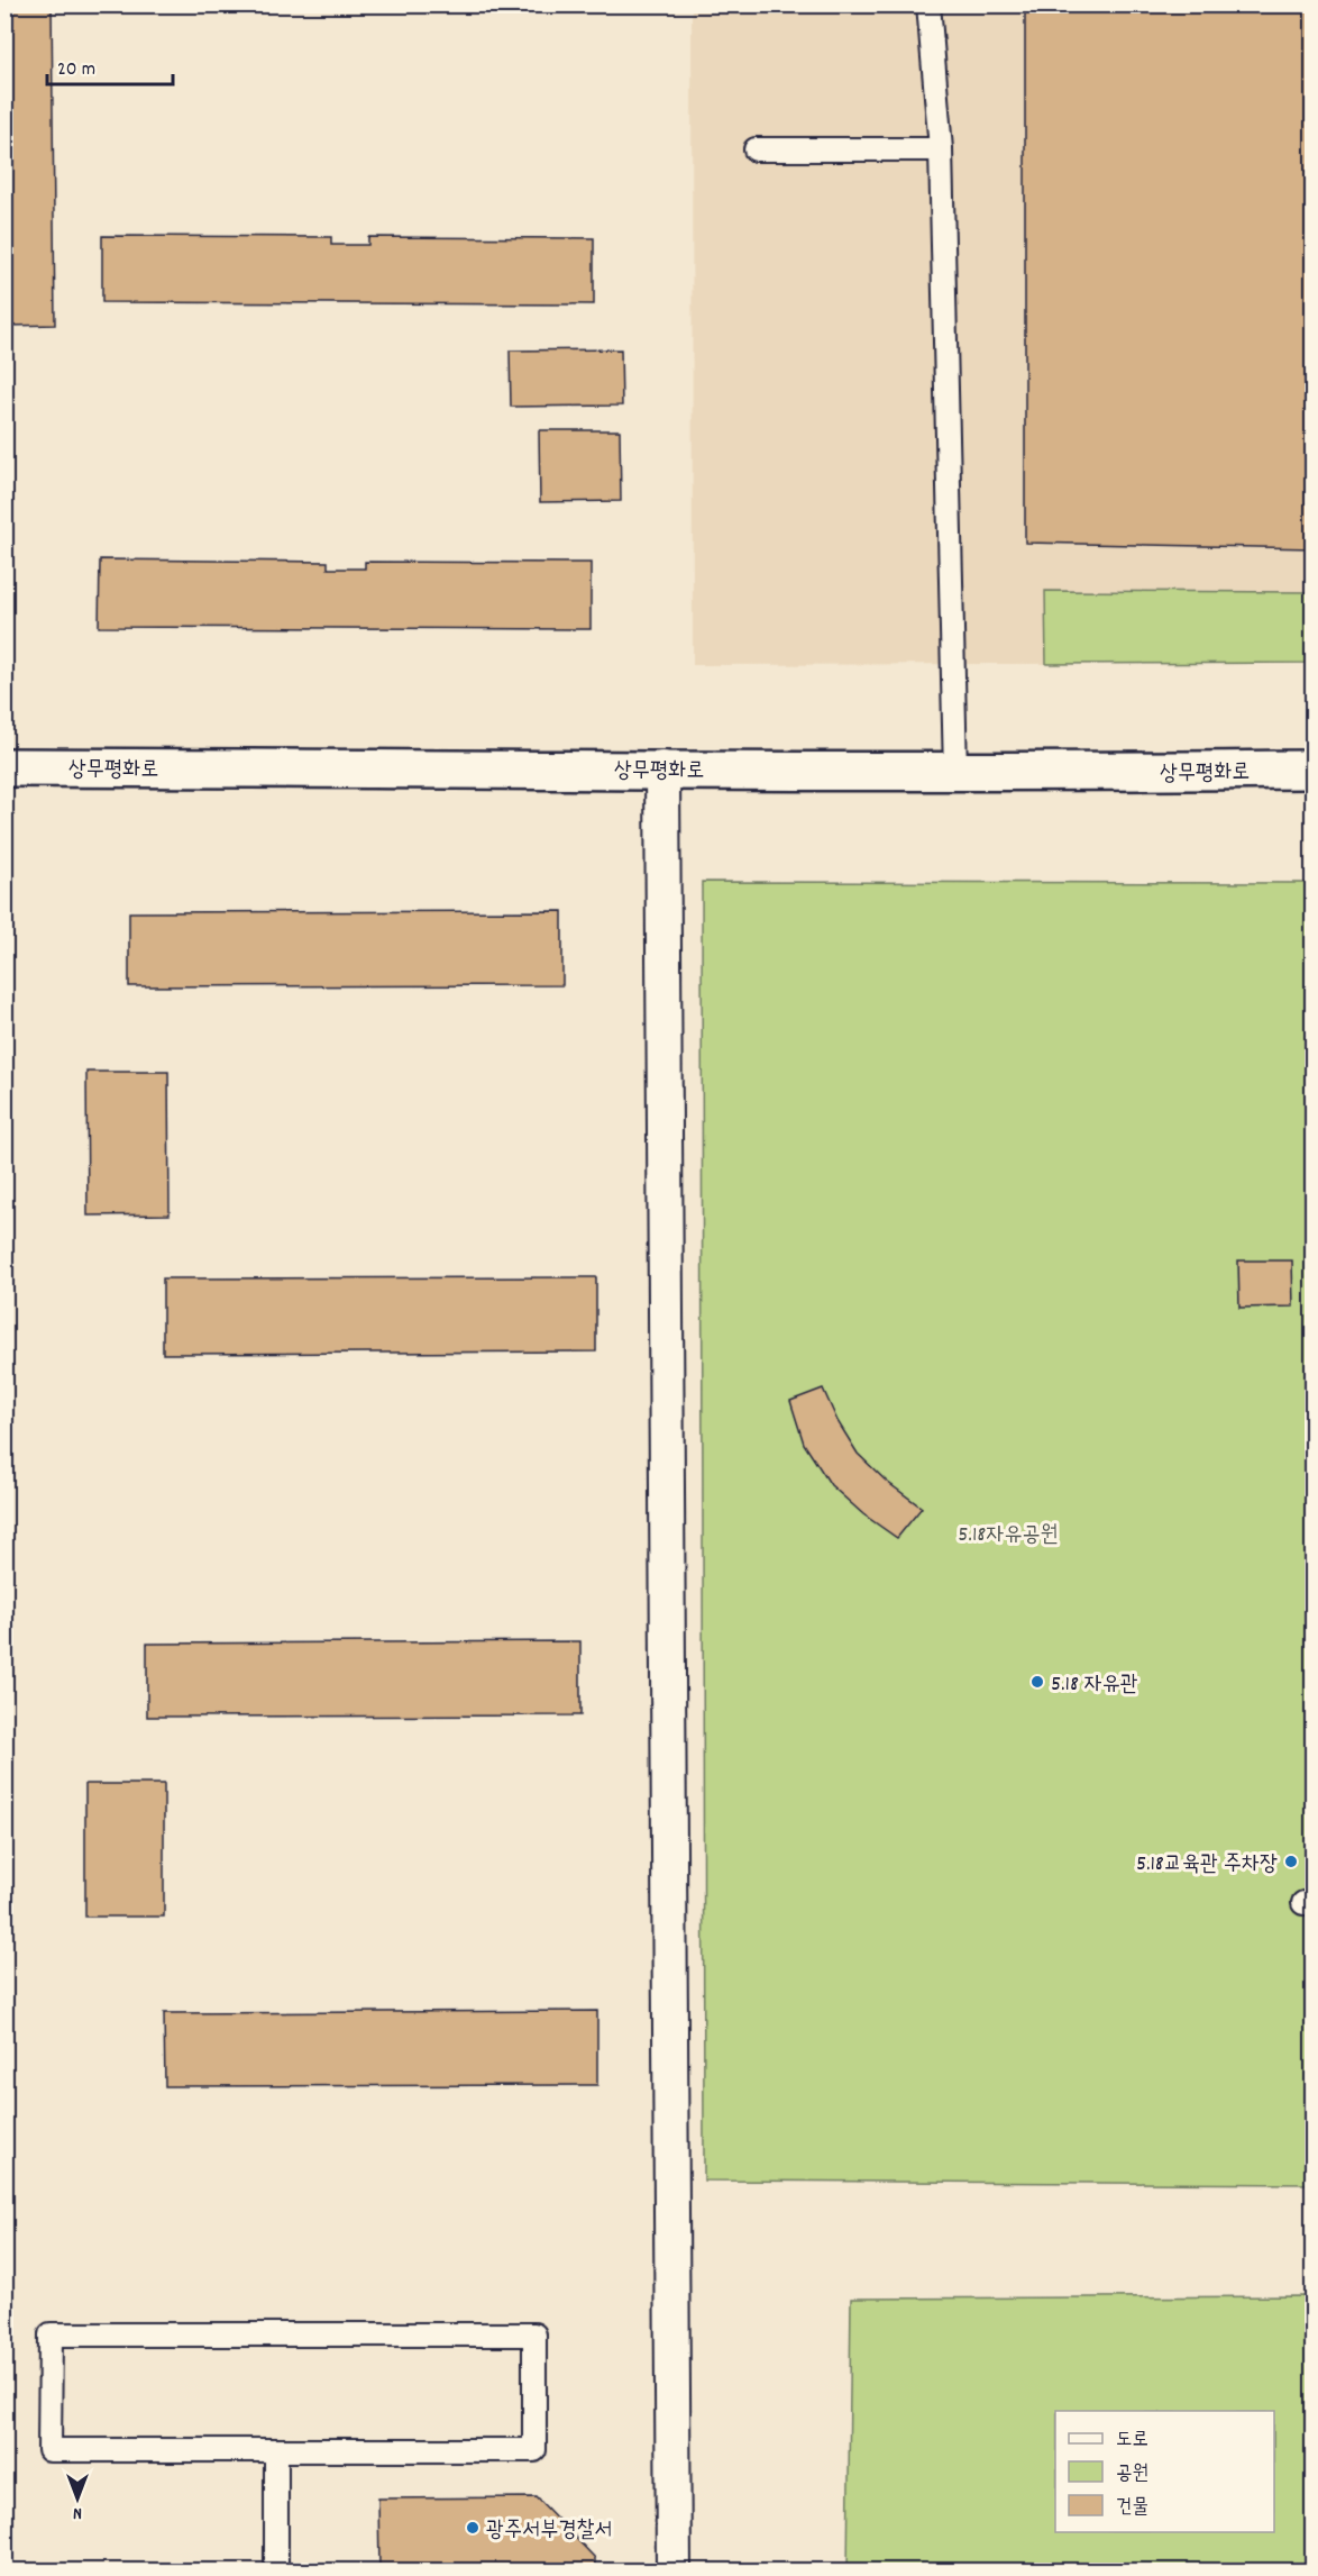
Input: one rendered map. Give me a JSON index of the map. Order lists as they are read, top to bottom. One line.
{"streets":{"street":["상무평화로"]},"parks":["5.18자유공원"],"places":["5.18 자유관","5.18교육관 주차장","광주서부경찰서"],"legend":["도로","공원","건물"],"scale_bar":"20 m","north":"bottom"}
